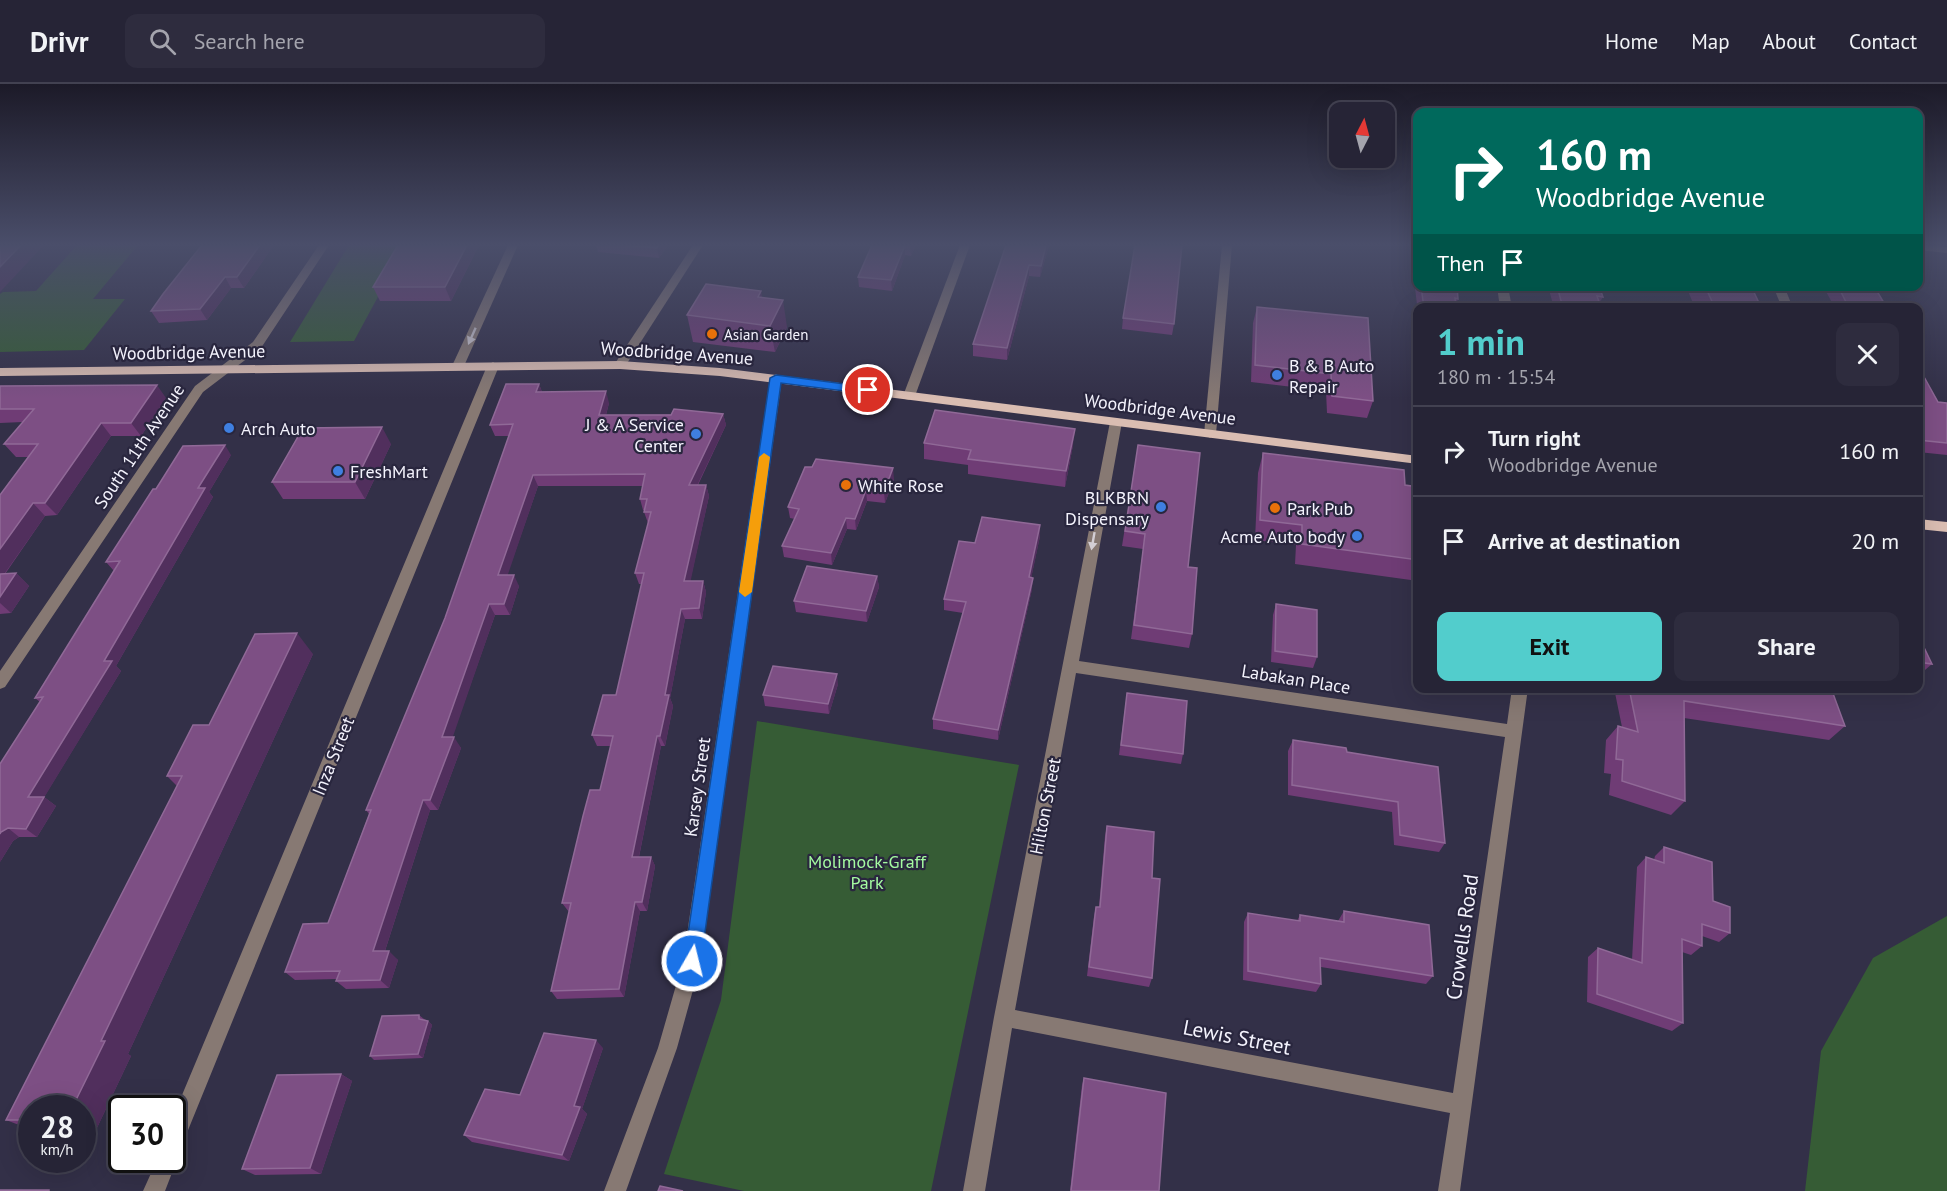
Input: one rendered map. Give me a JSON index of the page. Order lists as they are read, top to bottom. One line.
{"streets":{"main road":["Woodbridge Avenue"],"street":["South 11th Avenue","Labakan Place","Inza Street","Karsey Street","Hilton Street","Crowells Road","Lewis Street"]},"crossings":[["Woodbridge Avenue","South 11th Avenue"],["Woodbridge Avenue","Inza Street"],["Woodbridge Avenue","Karsey Street"],["Woodbridge Avenue","Hilton Street"],["Labakan Place","Hilton Street"],["Labakan Place","Crowells Road"],["Hilton Street","Lewis Street"],["Crowells Road","Lewis Street"]],"parks":["Molimock-Graff Park"],"places":["Asian Garden","B & B Auto Repair","Arch Auto","J & A Service Center","FreshMart","White Rose","BLKBRN Dispensary","Park Pub","Acme Auto body"],"north":"top","page":{"header":"Drivr","search":"Search here","nav":["Home","Map","About","Contact"],"turn":["160 m","Woodbridge Avenue"],"then":"Then","heading":["1 min","180 m · 15:54"],"list":[{"name":"Turn right","note":"Woodbridge Avenue","value":"160 m"},{"name":"Arrive at destination","value":"20 m"}],"buttons":["Exit","Share"],"speed":"28 km/h","limit":"30"}}
